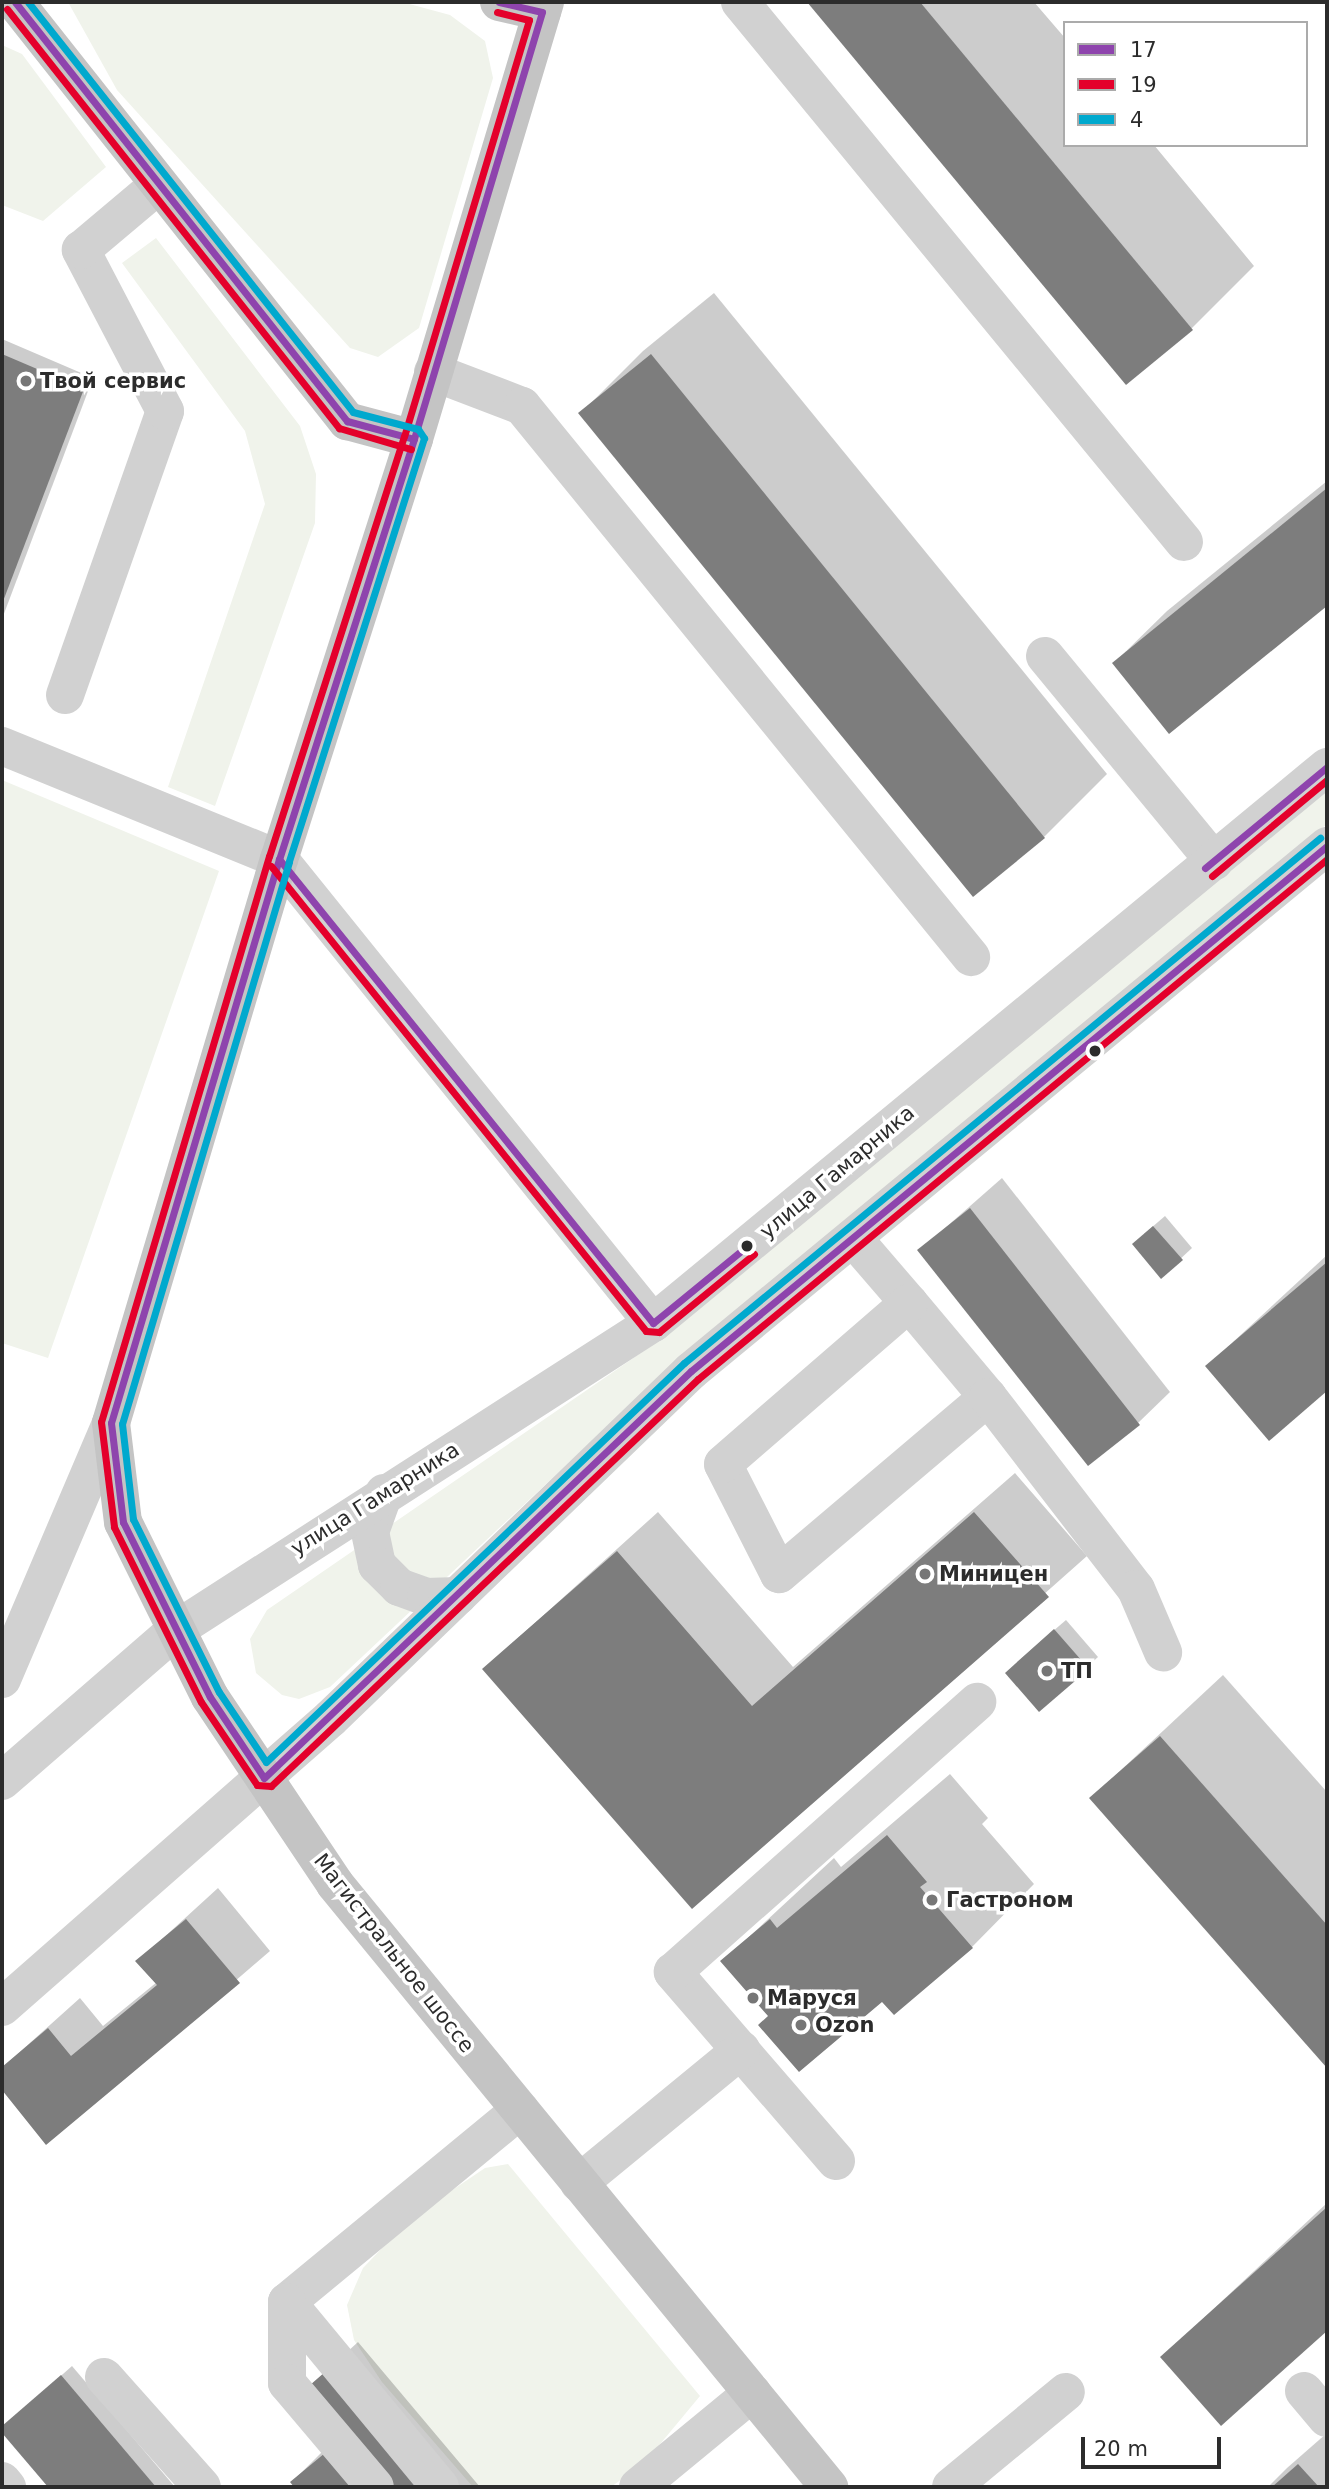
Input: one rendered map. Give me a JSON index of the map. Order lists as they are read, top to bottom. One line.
{"streets":{"main road":["Магистральное шоссе"],"street":["улица Гамарника"]},"crossings":[["улица Гамарника","Магистральное шоссе"]],"places":["Твой сервис","Миницен","ТП","Гастроном","Маруся","Ozon"],"lines":["transit line 17","transit line 4","transit line 19"],"legend":["17","19","4"],"scale_bar":"20 m"}
